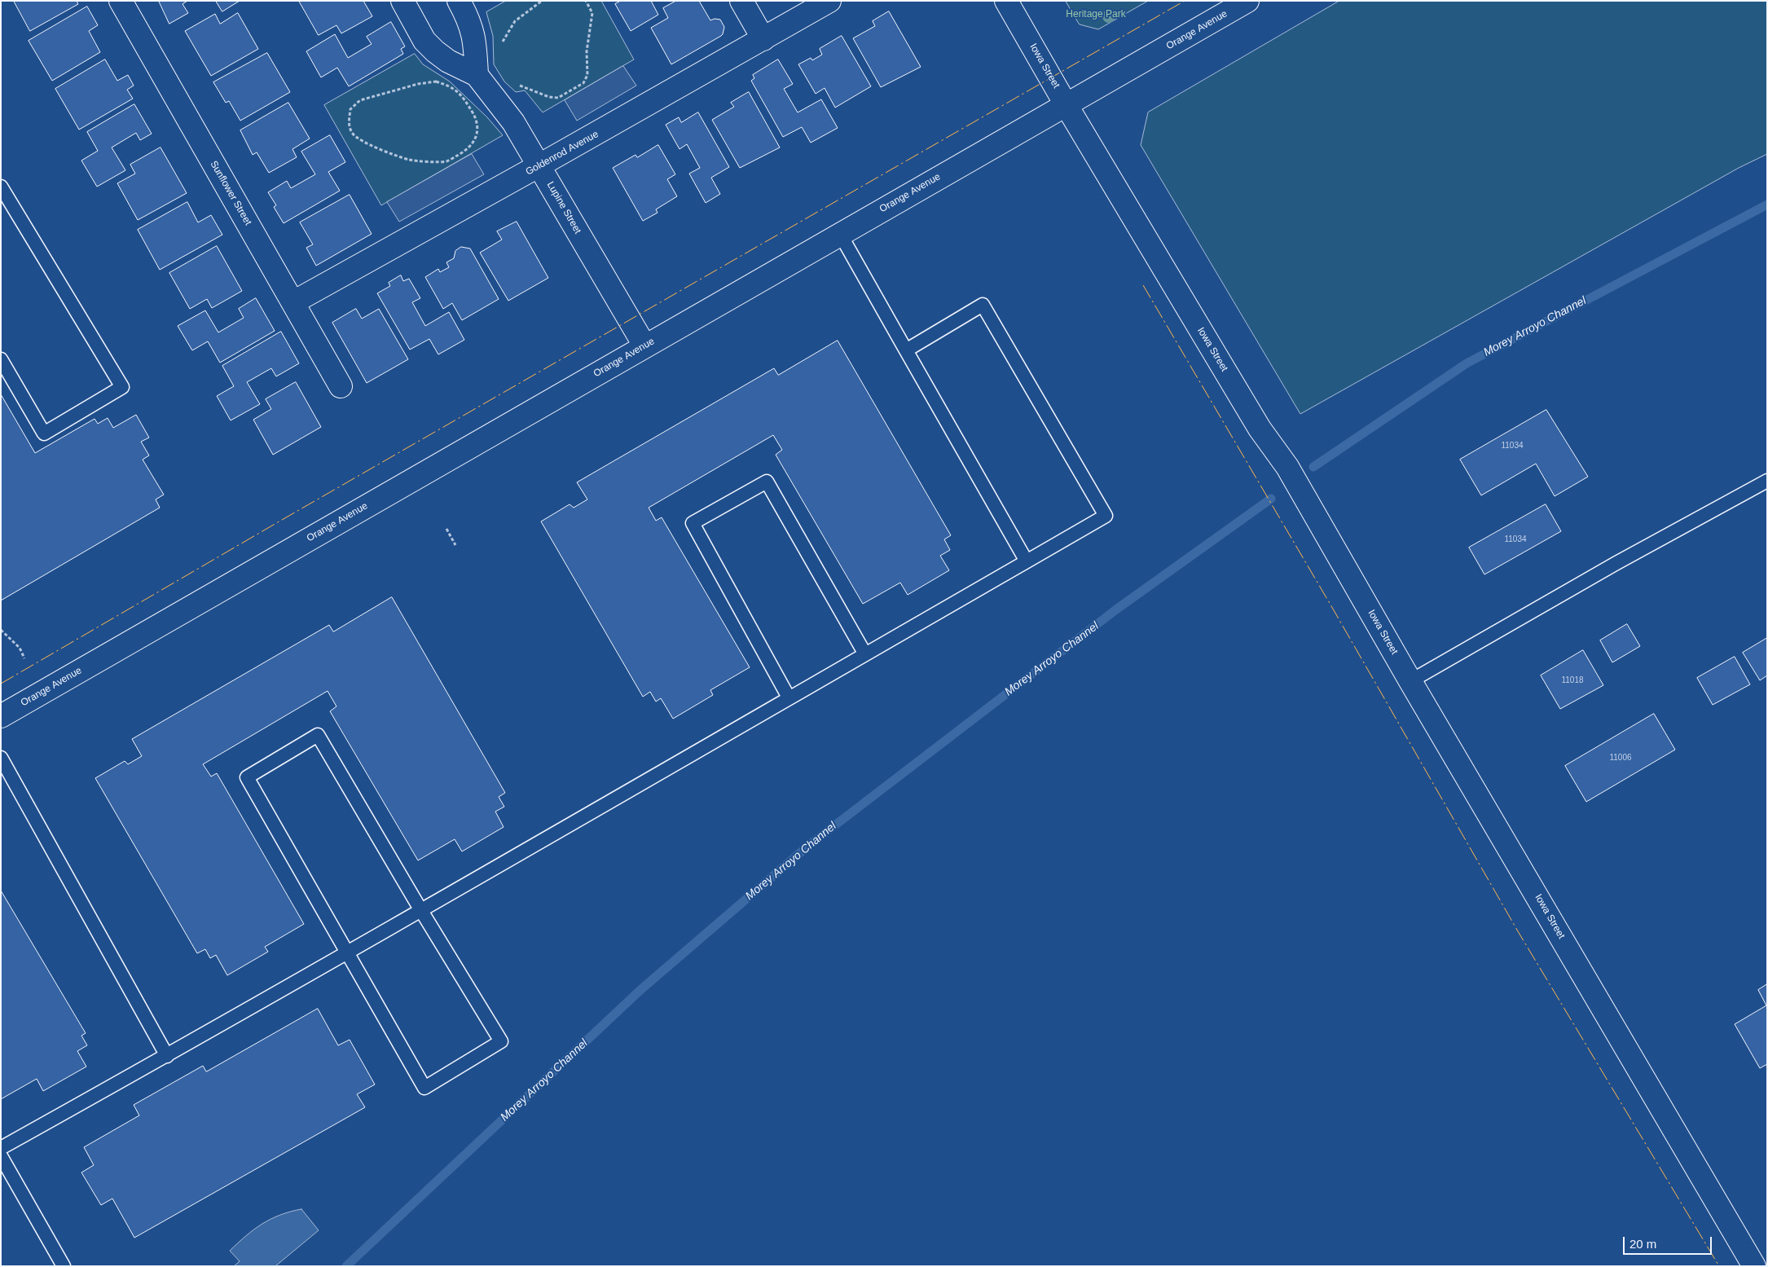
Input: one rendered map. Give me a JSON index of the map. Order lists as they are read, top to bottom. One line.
{"streets":{"street":["Orange Avenue","Iowa Street","Goldenrod Avenue","Sunflower Street","Lupine Street"]},"crossings":[["Orange Avenue","Iowa Street"],["Orange Avenue","Lupine Street"],["Goldenrod Avenue","Sunflower Street"],["Goldenrod Avenue","Lupine Street"]],"water":["Morey Arroyo Channel"],"parks":["Heritage Park"],"house_numbers":["11034","11034","11018","11006"],"scale_bar":"20 m"}
